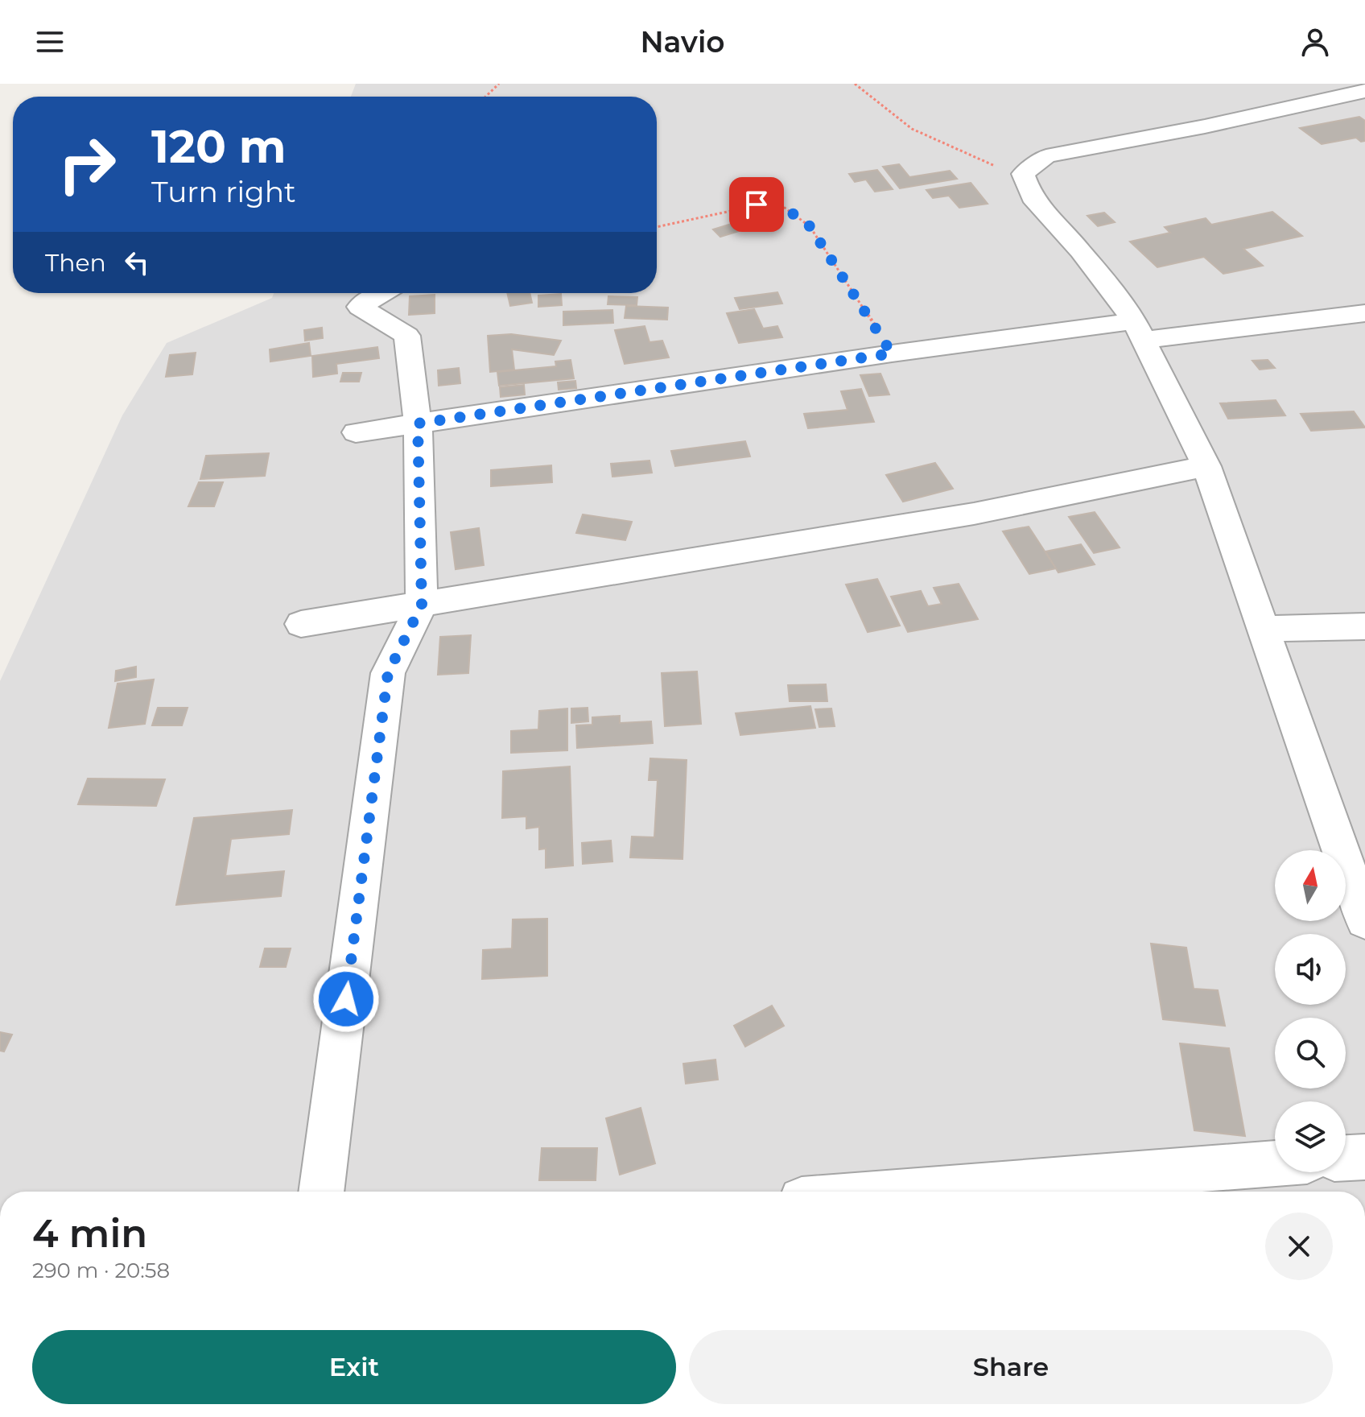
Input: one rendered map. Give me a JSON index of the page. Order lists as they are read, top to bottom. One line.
{"north":"top","page":{"header":"Navio","turn":["120 m","Turn right"],"then":"Then","heading":["4 min","290 m · 20:58"],"buttons":["Exit","Share"]}}
